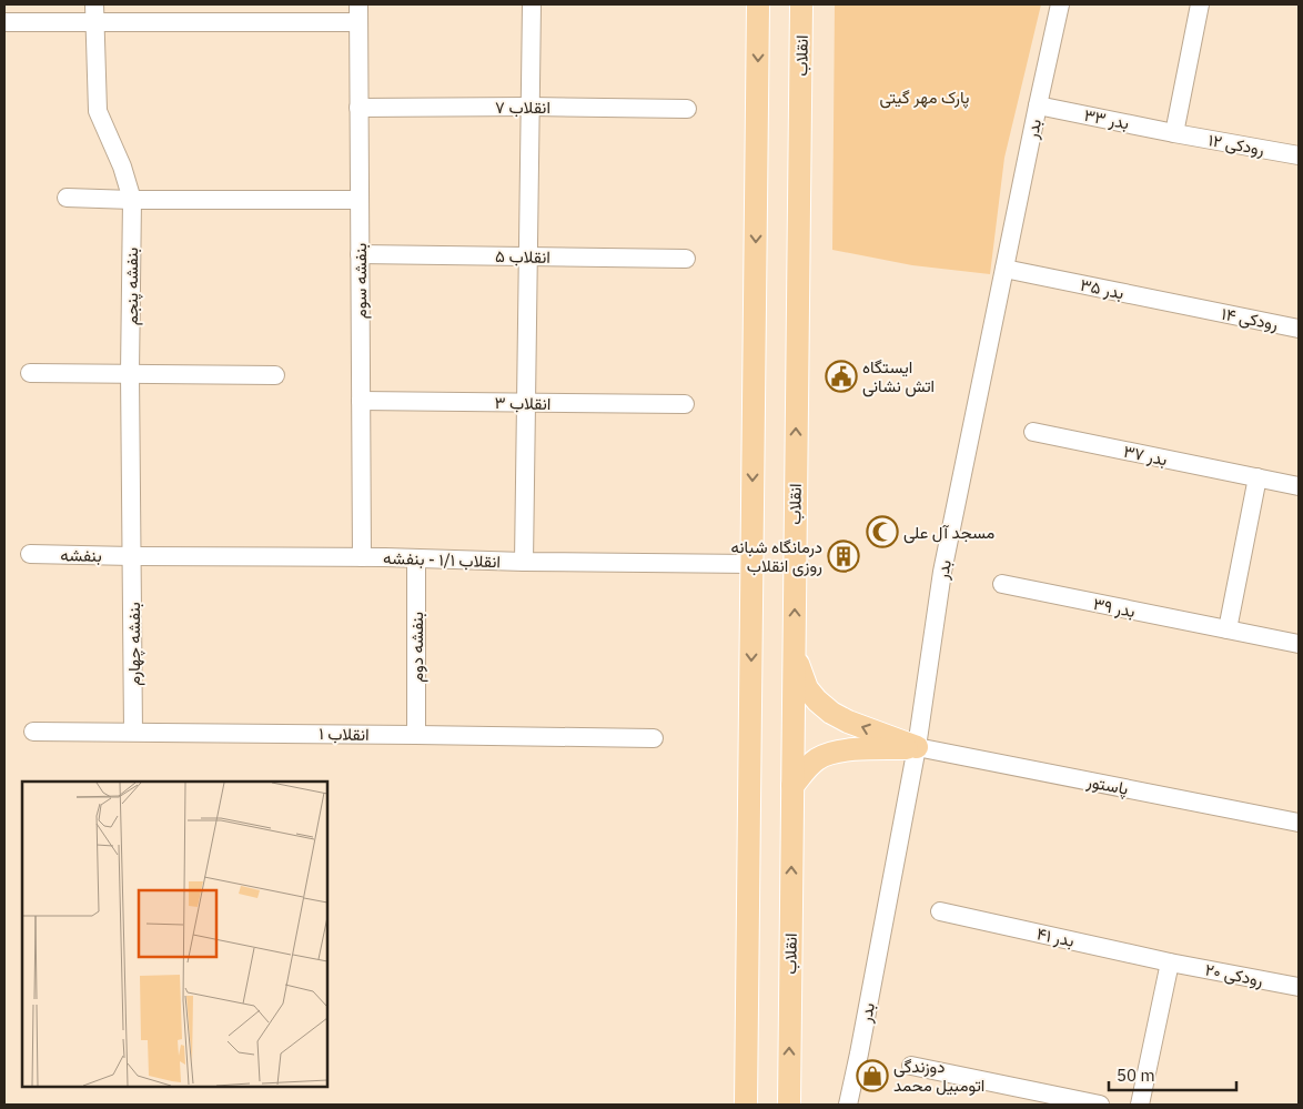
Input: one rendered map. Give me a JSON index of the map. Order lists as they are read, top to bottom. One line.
{"streets":{"main road":["انقلاب"],"street":["انقلاب ۷","بدر ۳۳","بدر","رودکی ۱۲","انقلاب ۵","بنفشه سوم","بنفشه پنجم","بدر ۳۵","رودکی ۱۴","انقلاب ۳","بدر ۳۷","بنفشه","انقلاب ۱/۱ - بنفشه","بدر ۳۹","بنفشه چهارم","بنفشه دوم","انقلاب ۱","پاستور","بدر ۴۱","رودکی ۲۰"]},"crossings":[["انقلاب ۷","بنفشه سوم"],["بدر ۳۳","بدر"],["بدر ۳۳","رودکی ۱۲"],["بدر","بدر ۳۵"],["بدر","پاستور"],["انقلاب ۵","بنفشه سوم"],["بنفشه سوم","انقلاب ۳"],["بنفشه سوم","انقلاب ۱/۱ - بنفشه"],["بنفشه پنجم","بنفشه"],["بنفشه پنجم","انقلاب ۱/۱ - بنفشه"],["بنفشه پنجم","بنفشه چهارم"],["بدر ۳۵","رودکی ۱۴"],["بنفشه","انقلاب ۱/۱ - بنفشه"],["بنفشه","بنفشه چهارم"],["انقلاب ۱/۱ - بنفشه","بنفشه چهارم"],["انقلاب ۱/۱ - بنفشه","بنفشه دوم"],["بنفشه چهارم","انقلاب ۱"],["بنفشه دوم","انقلاب ۱"],["بدر ۴۱","رودکی ۲۰"]],"parks":["پارک مهر گیتی"],"places":{"public building":["ایستگاه اتش نشانی"],"mosque":["مسجد آل علی"],"building":["درمانگاه شبانه روزی انقلاب"],"shop":["دوزندگی اتومبیل محمد"]},"scale_bar":"50 m"}
